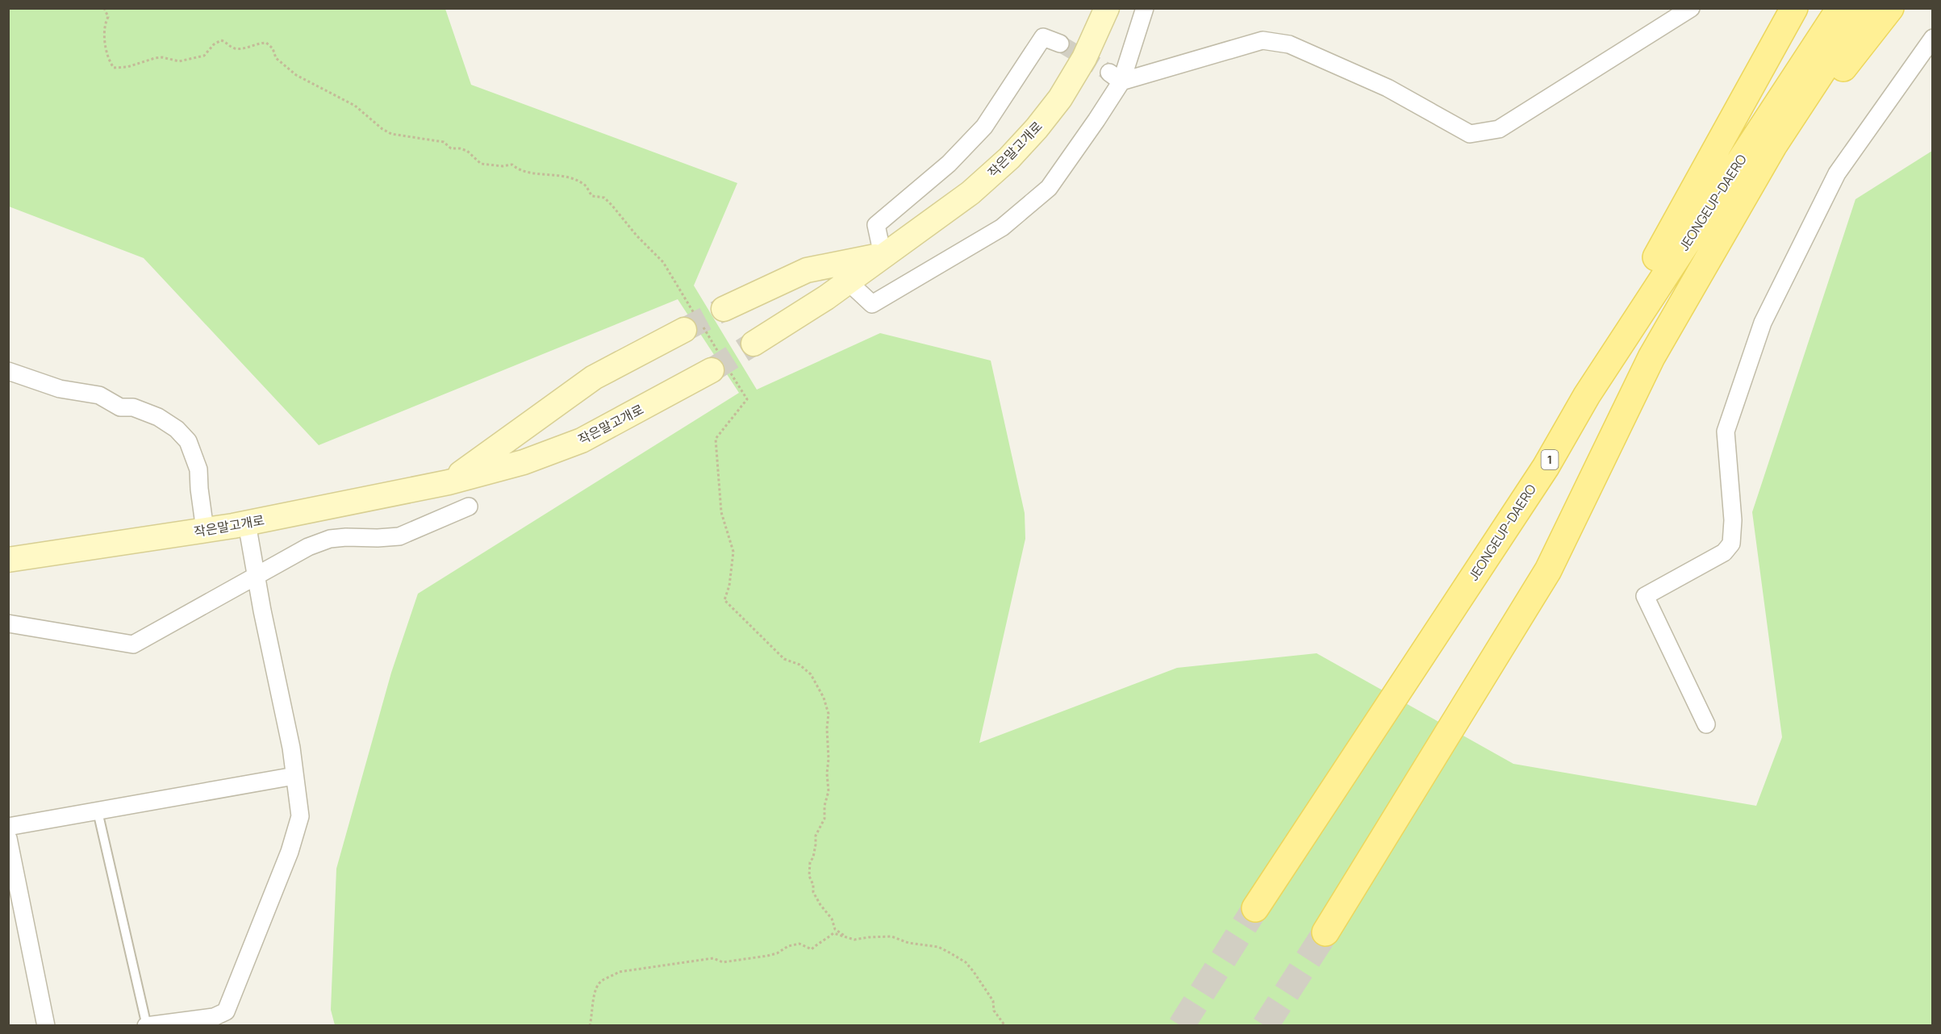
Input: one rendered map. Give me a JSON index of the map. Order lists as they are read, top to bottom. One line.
{"streets":{"main road":["JEONGEUP-DAERO","1"],"street":["작은말고개로"]}}
